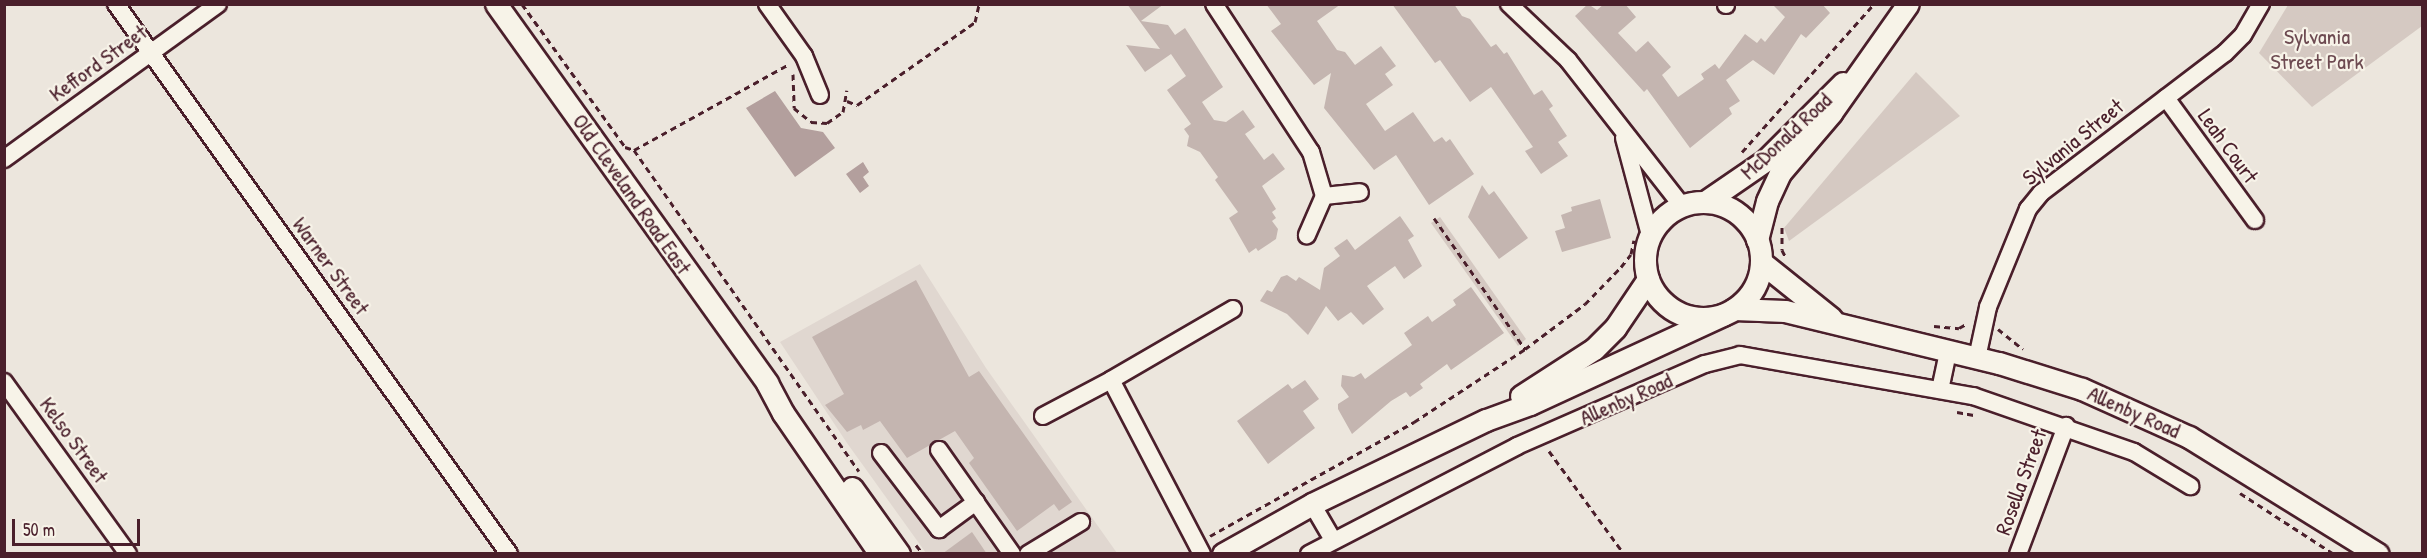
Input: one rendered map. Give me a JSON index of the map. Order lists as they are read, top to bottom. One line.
{"streets":{"main road":["McDonald Road","Old Cleveland Road East","Allenby Road"],"street":["Kefford Street","Sylvania Street","Leah Court","Warner Street","Kelso Street","Rosella Street"]},"crossings":[["Kefford Street","Warner Street"],["McDonald Road","Allenby Road"],["Sylvania Street","Leah Court"],["Sylvania Street","Allenby Road"],["Allenby Road","Rosella Street"]],"parks":["Sylvania Street Park"],"scale_bar":"50 m"}
